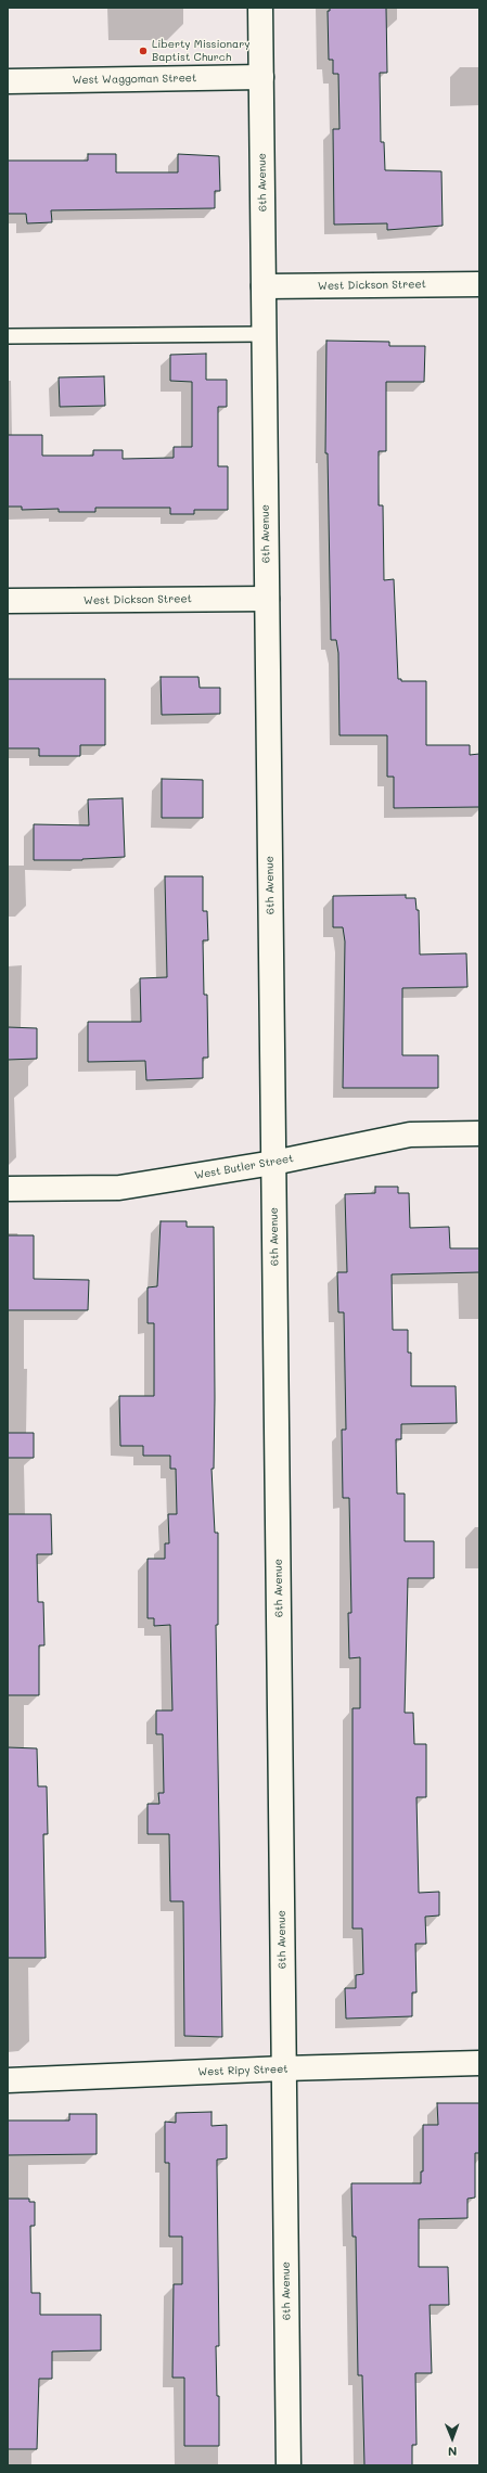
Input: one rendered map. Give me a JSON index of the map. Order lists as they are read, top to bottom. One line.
{"streets":{"street":["West Waggoman Street","6th Avenue","West Dickson Street","West Butler Street","West Ripy Street"]},"crossings":[["West Waggoman Street","6th Avenue"],["6th Avenue","West Dickson Street"],["6th Avenue","West Butler Street"],["6th Avenue","West Ripy Street"]],"places":["Liberty Missionary Baptist Church"],"north":"bottom"}
